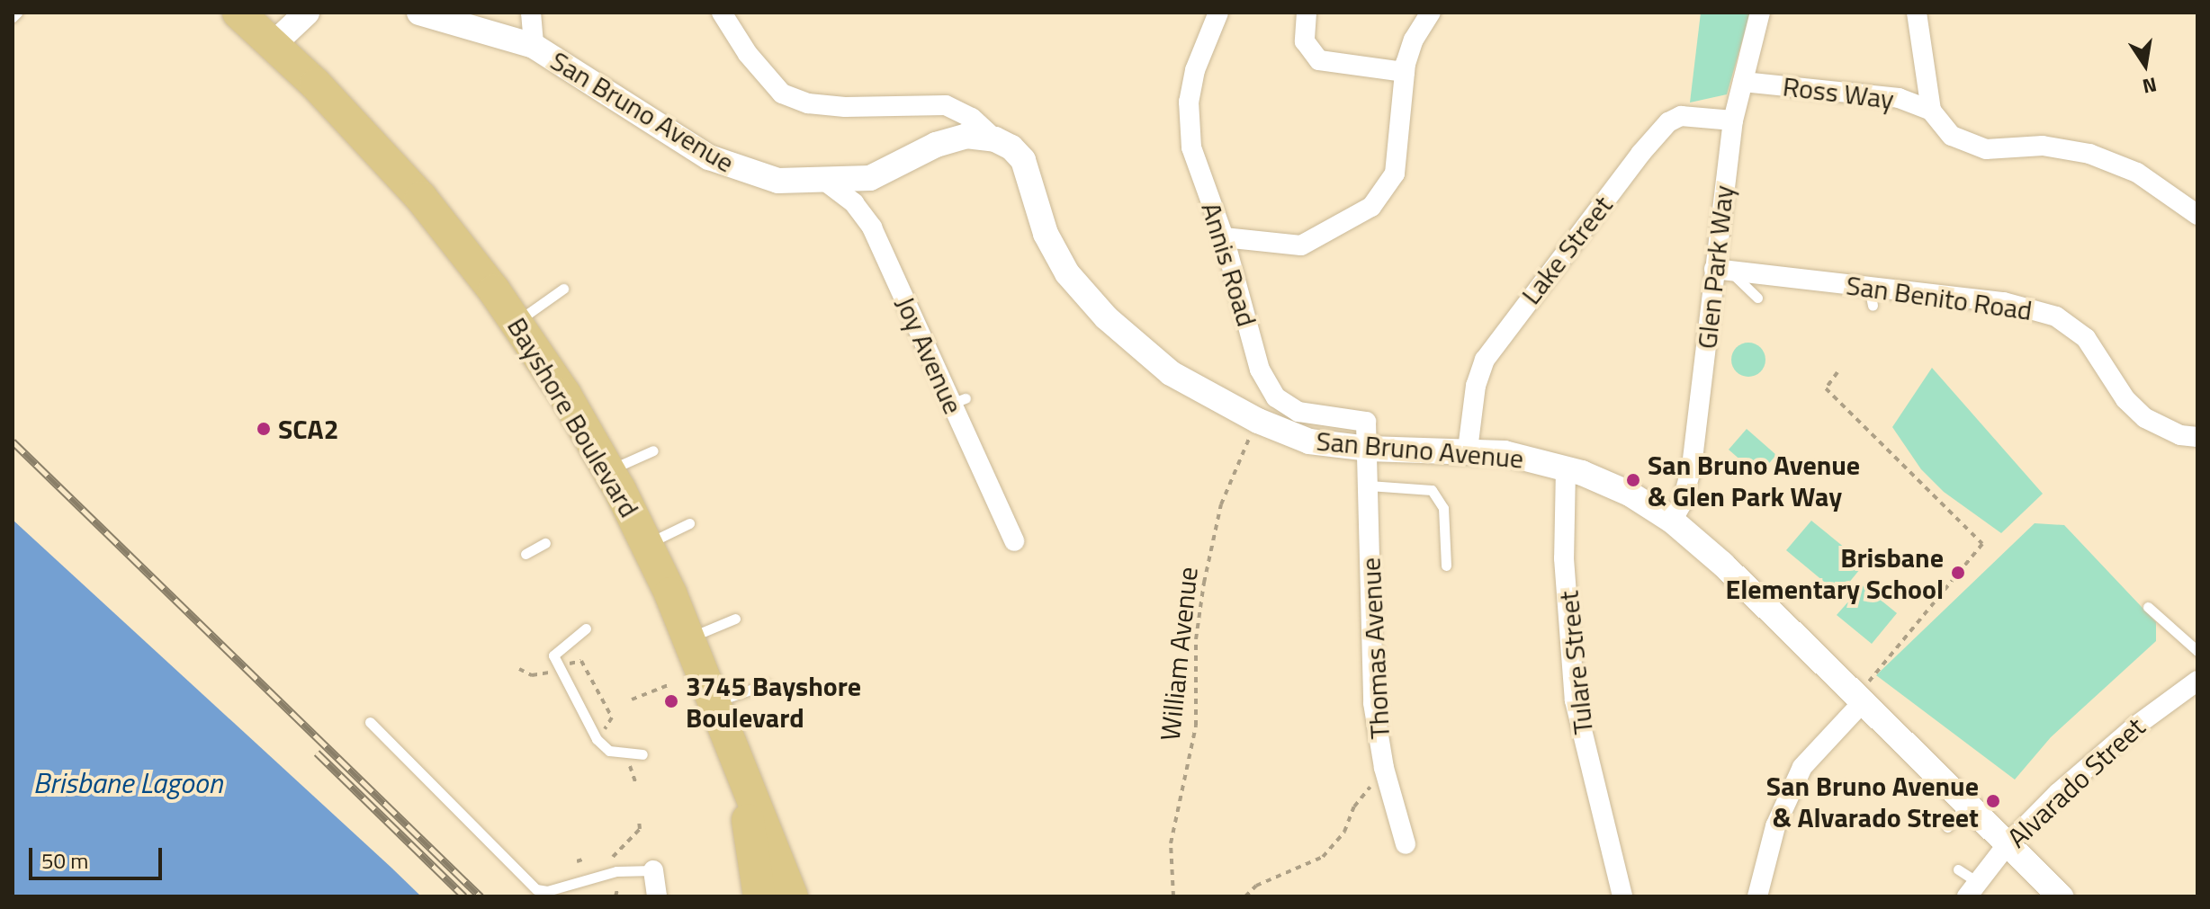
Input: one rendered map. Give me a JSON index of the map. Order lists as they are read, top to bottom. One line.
{"streets":{"main road":["Bayshore Boulevard"],"street":["Ross Way","San Bruno Avenue","Lake Street","Annis Road","Glen Park Way","San Benito Road","Joy Avenue","Thomas Avenue","Tulare Street","Alvarado Street"],"path":["William Avenue"]},"crossings":[["Ross Way","Glen Park Way"],["San Bruno Avenue","Lake Street"],["San Bruno Avenue","Annis Road"],["San Bruno Avenue","Glen Park Way"],["San Bruno Avenue","Joy Avenue"],["San Bruno Avenue","Thomas Avenue"],["San Bruno Avenue","William Avenue"],["San Bruno Avenue","Tulare Street"],["San Bruno Avenue","Alvarado Street"],["Lake Street","Glen Park Way"],["Annis Road","Thomas Avenue"],["Glen Park Way","San Benito Road"]],"water":["Brisbane Lagoon"],"places":["SCA2","San Bruno Avenue & Glen Park Way","Brisbane Elementary School","3745 Bayshore Boulevard","San Bruno Avenue & Alvarado Street"],"scale_bar":"50 m","north":"bottom"}
